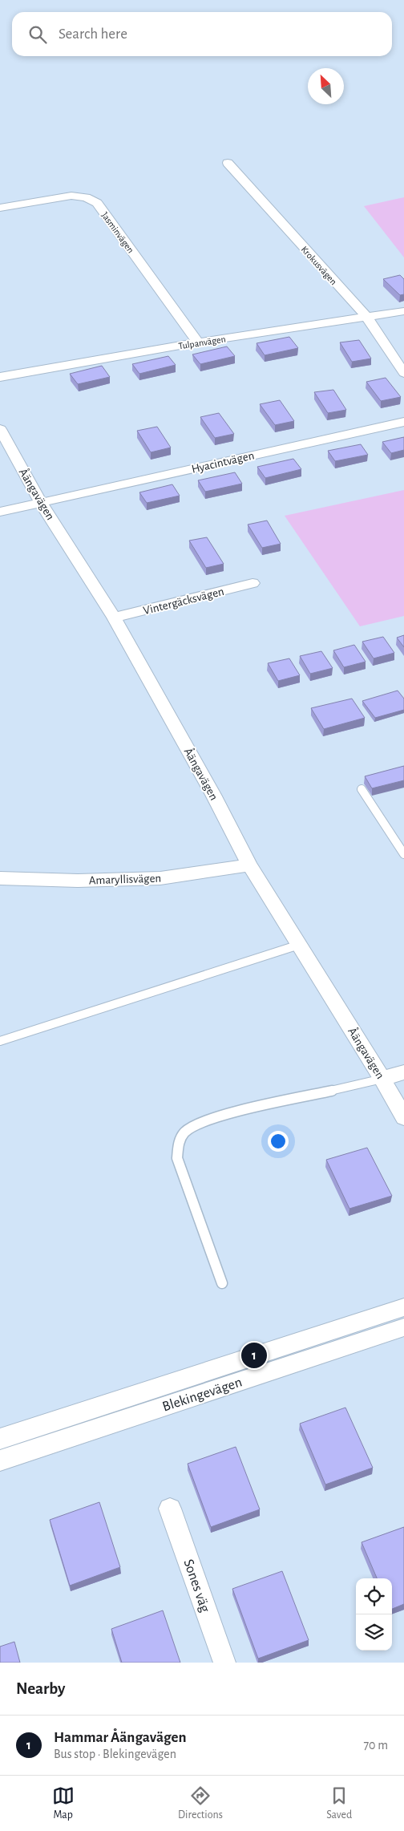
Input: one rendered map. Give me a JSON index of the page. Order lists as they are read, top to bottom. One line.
{"streets":{"street":["Jasminvägen","Krokusvägen","Tulpanvägen","Hyacintvägen","Åängavägen","Vintergäcksvägen","Amaryllisvägen","Blekingevägen","Sones väg"]},"crossings":[["Jasminvägen","Tulpanvägen"],["Krokusvägen","Tulpanvägen"],["Hyacintvägen","Åängavägen"],["Åängavägen","Vintergäcksvägen"],["Åängavägen","Amaryllisvägen"]],"north":"top left","page":{"search":"Search here","pins":"1","heading":"Nearby","list":[{"mark":"1","name":"Hammar Åängavägen","note":"Bus stop · Blekingevägen","value":"70 m"}],"nav":["Map","Directions","Saved"]}}
